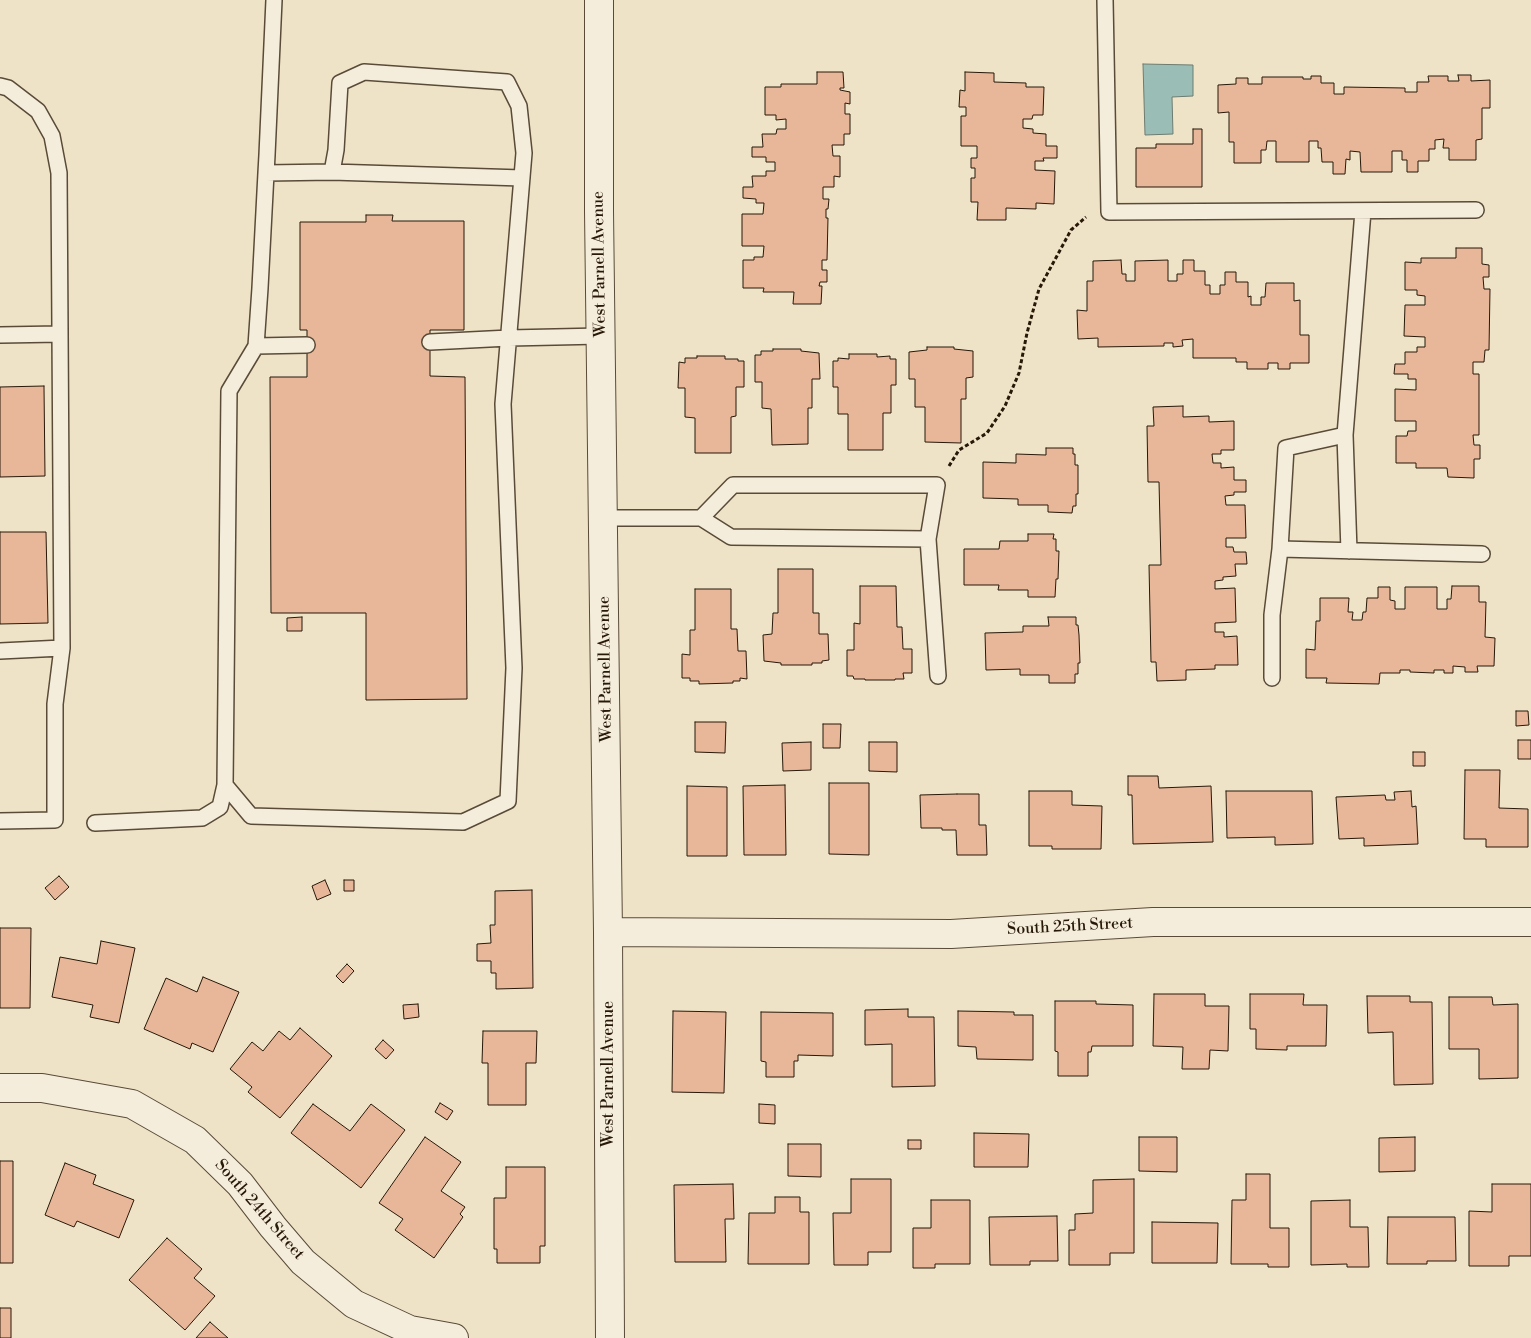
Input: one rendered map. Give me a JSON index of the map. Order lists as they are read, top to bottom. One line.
{"streets":{"street":["West Parnell Avenue","South 25th Street","South 24th Street"]},"crossings":[["West Parnell Avenue","South 25th Street"]]}
